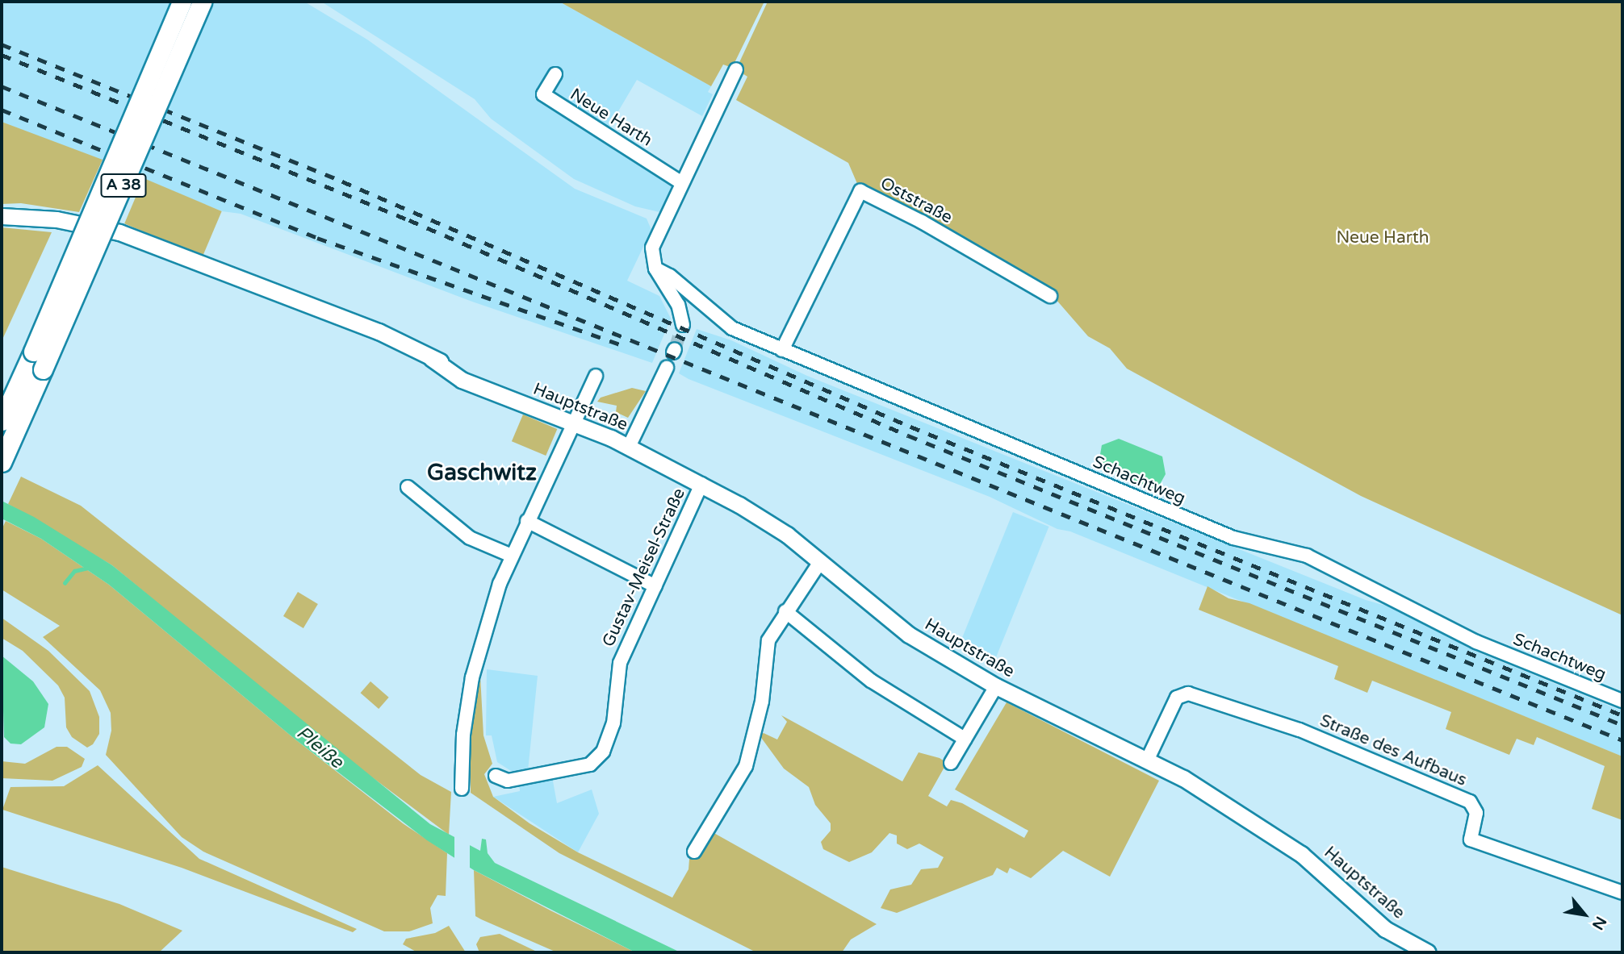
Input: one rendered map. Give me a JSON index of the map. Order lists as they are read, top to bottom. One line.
{"streets":{"highway":["A 38"],"main road":["Hauptstraße"],"street":["Neue Harth","Oststraße","Schachtweg","Gustav-Meisel-Straße","Straße des Aufbaus"]},"crossings":[["Oststraße","Schachtweg"],["Hauptstraße","Gustav-Meisel-Straße"],["Hauptstraße","Straße des Aufbaus"]],"districts":["Gaschwitz"],"water":["Pleiße"],"parks":["Neue Harth"],"north":"bottom right"}
